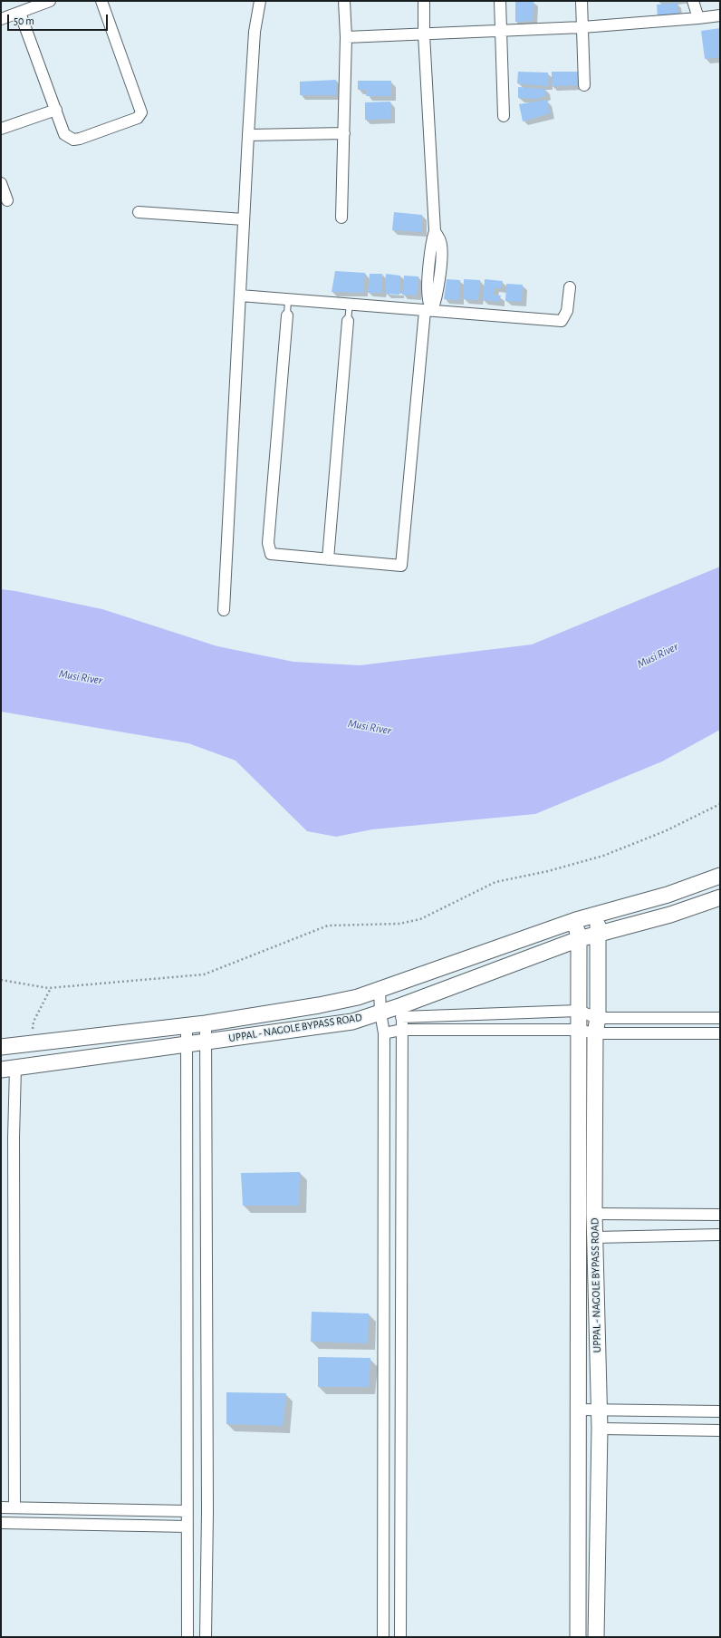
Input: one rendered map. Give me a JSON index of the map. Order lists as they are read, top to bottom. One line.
{"streets":{"street":["UPPAL - NAGOLE BYPASS ROAD"]},"water":["Musi River"],"scale_bar":"50 m"}
